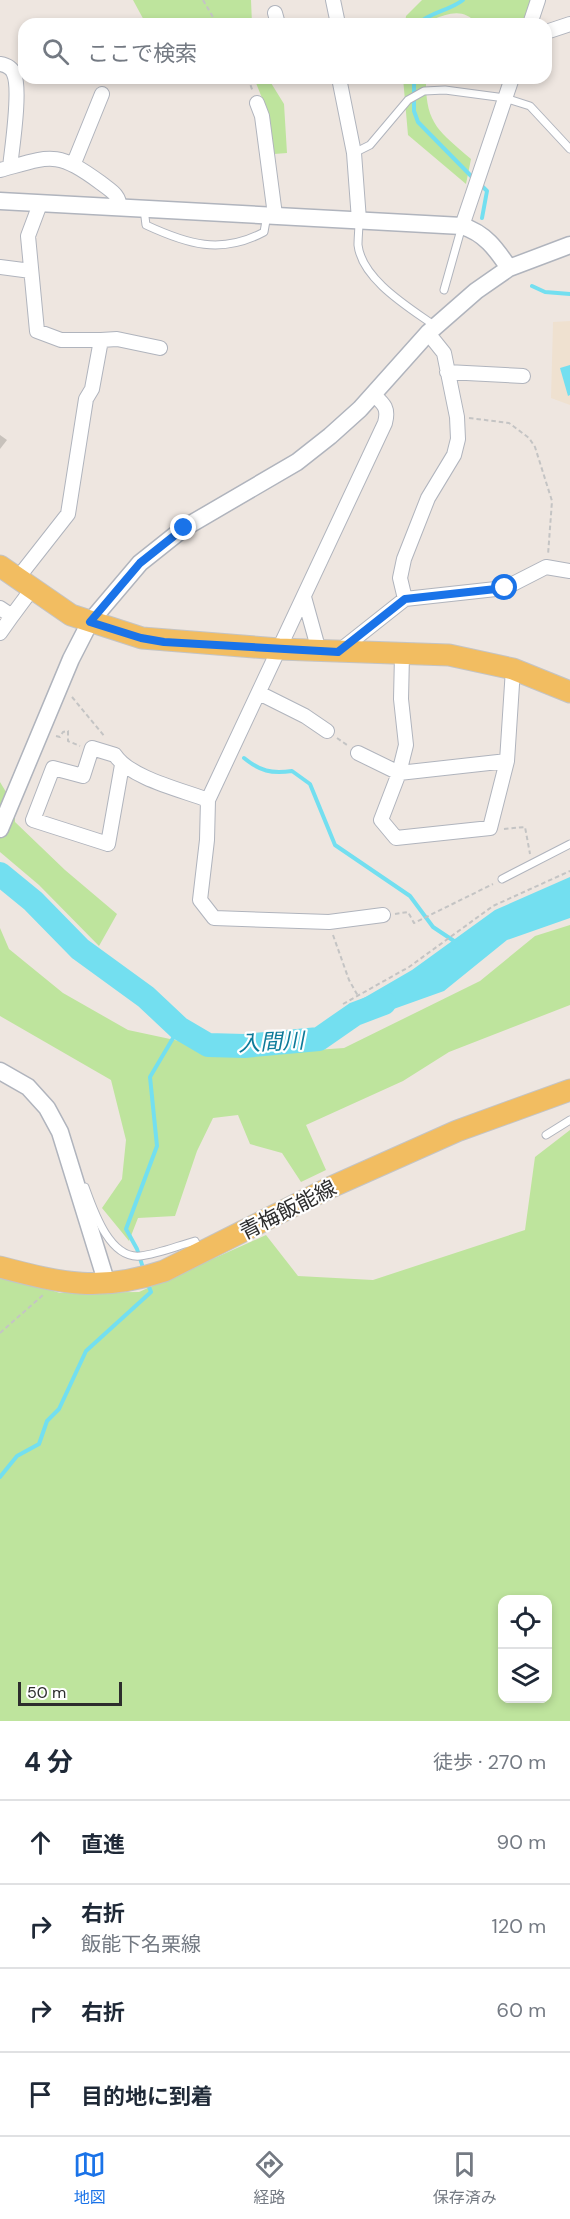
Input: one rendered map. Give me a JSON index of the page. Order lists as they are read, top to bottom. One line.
{"streets":{"main road":["青梅飯能線"]},"water":["入間川"],"scale_bar":"50 m","page":{"search":"ここで検索","scale":"50 m","heading":["4 分","徒歩 · 270 m"],"list":[["直進","90 m"],["右折","飯能下名栗線","120 m"],["右折","60 m"],"目的地に到着"],"nav":["地図","経路","保存済み"]}}
